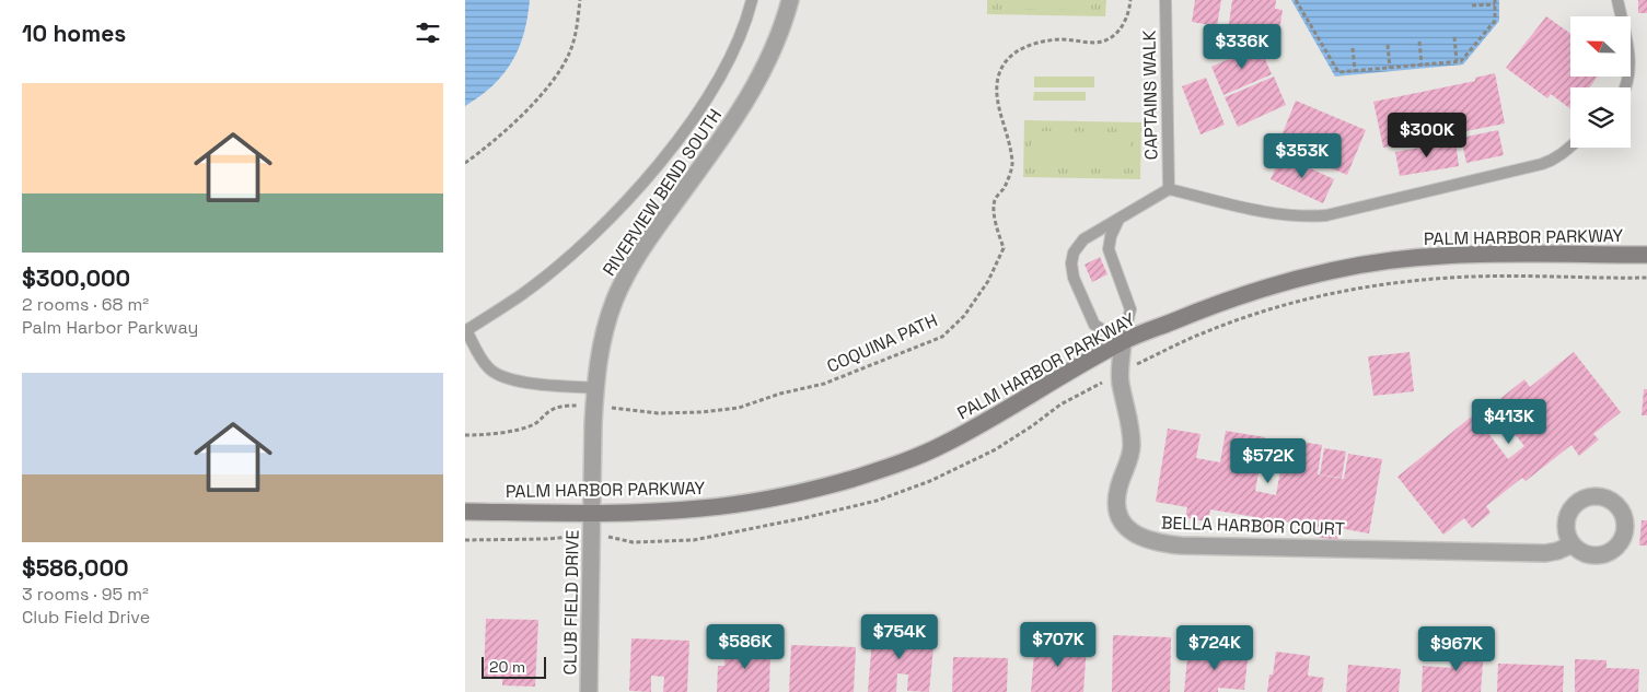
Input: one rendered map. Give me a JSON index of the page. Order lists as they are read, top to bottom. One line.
{"streets":{"street":["RIVERVIEW BEND SOUTH","PALM HARBOR PARKWAY","BELLA HARBOR COURT","CLUB FIELD DRIVE"],"lane":["CAPTAINS WALK"],"path":["COQUINA PATH"]},"crossings":[["RIVERVIEW BEND SOUTH","PALM HARBOR PARKWAY"],["RIVERVIEW BEND SOUTH","CLUB FIELD DRIVE"],["PALM HARBOR PARKWAY","BELLA HARBOR COURT"],["PALM HARBOR PARKWAY","CLUB FIELD DRIVE"]],"scale_bar":"20 m","north":"left","page":{"heading":"10 homes","price":["$336K","$300K","$353K","$413K","$572K","$754K","$707K","$586K","$724K","$967K"],"list":[{"name":"$300,000","note":"2 rooms · 68 m² · Palm Harbor Parkway"},{"name":"$586,000","note":"3 rooms · 95 m² · Club Field Drive"}],"scale":"20 m"}}
